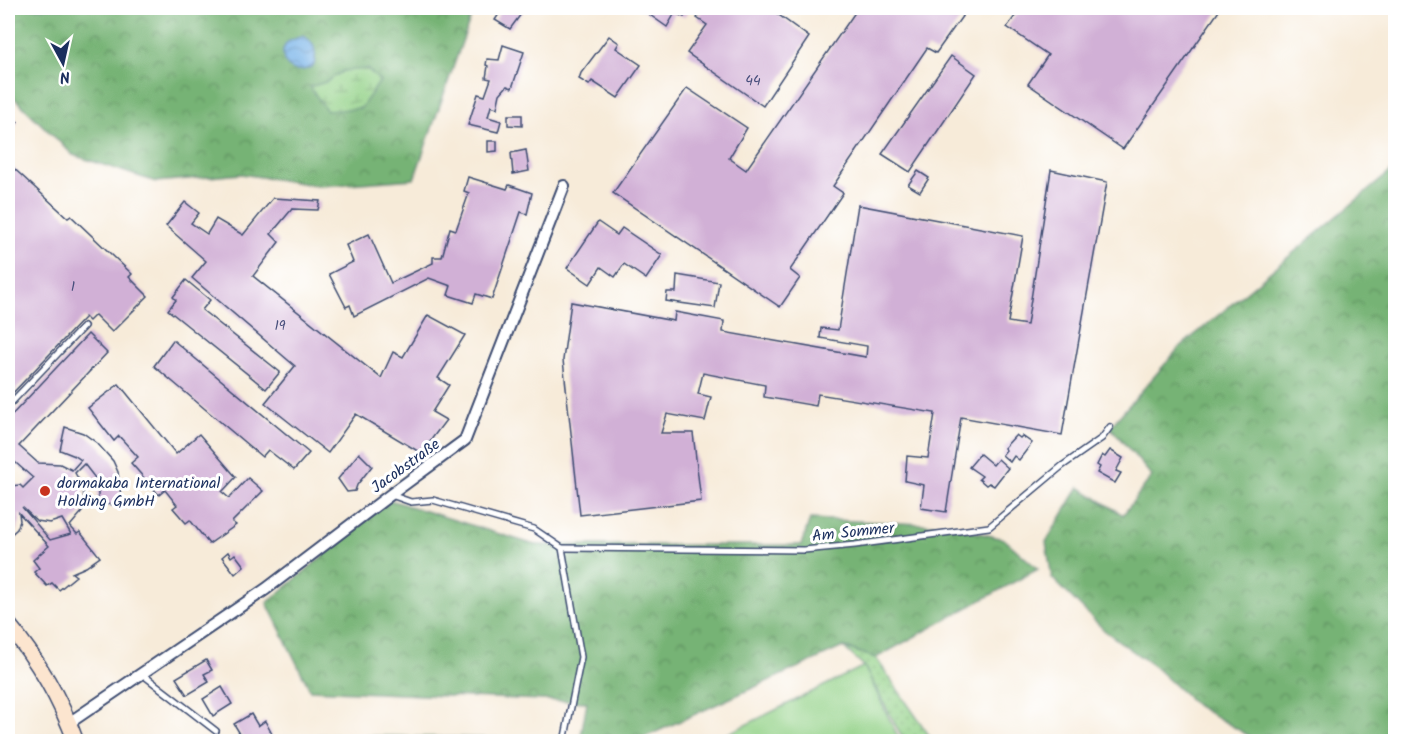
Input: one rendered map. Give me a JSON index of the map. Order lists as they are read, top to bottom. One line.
{"streets":{"street":["Jacobstraße"],"lane":["Am Sommer"]},"places":["dormakaba International Holding GmbH"],"house_numbers":["44","1","19"],"north":"bottom"}
